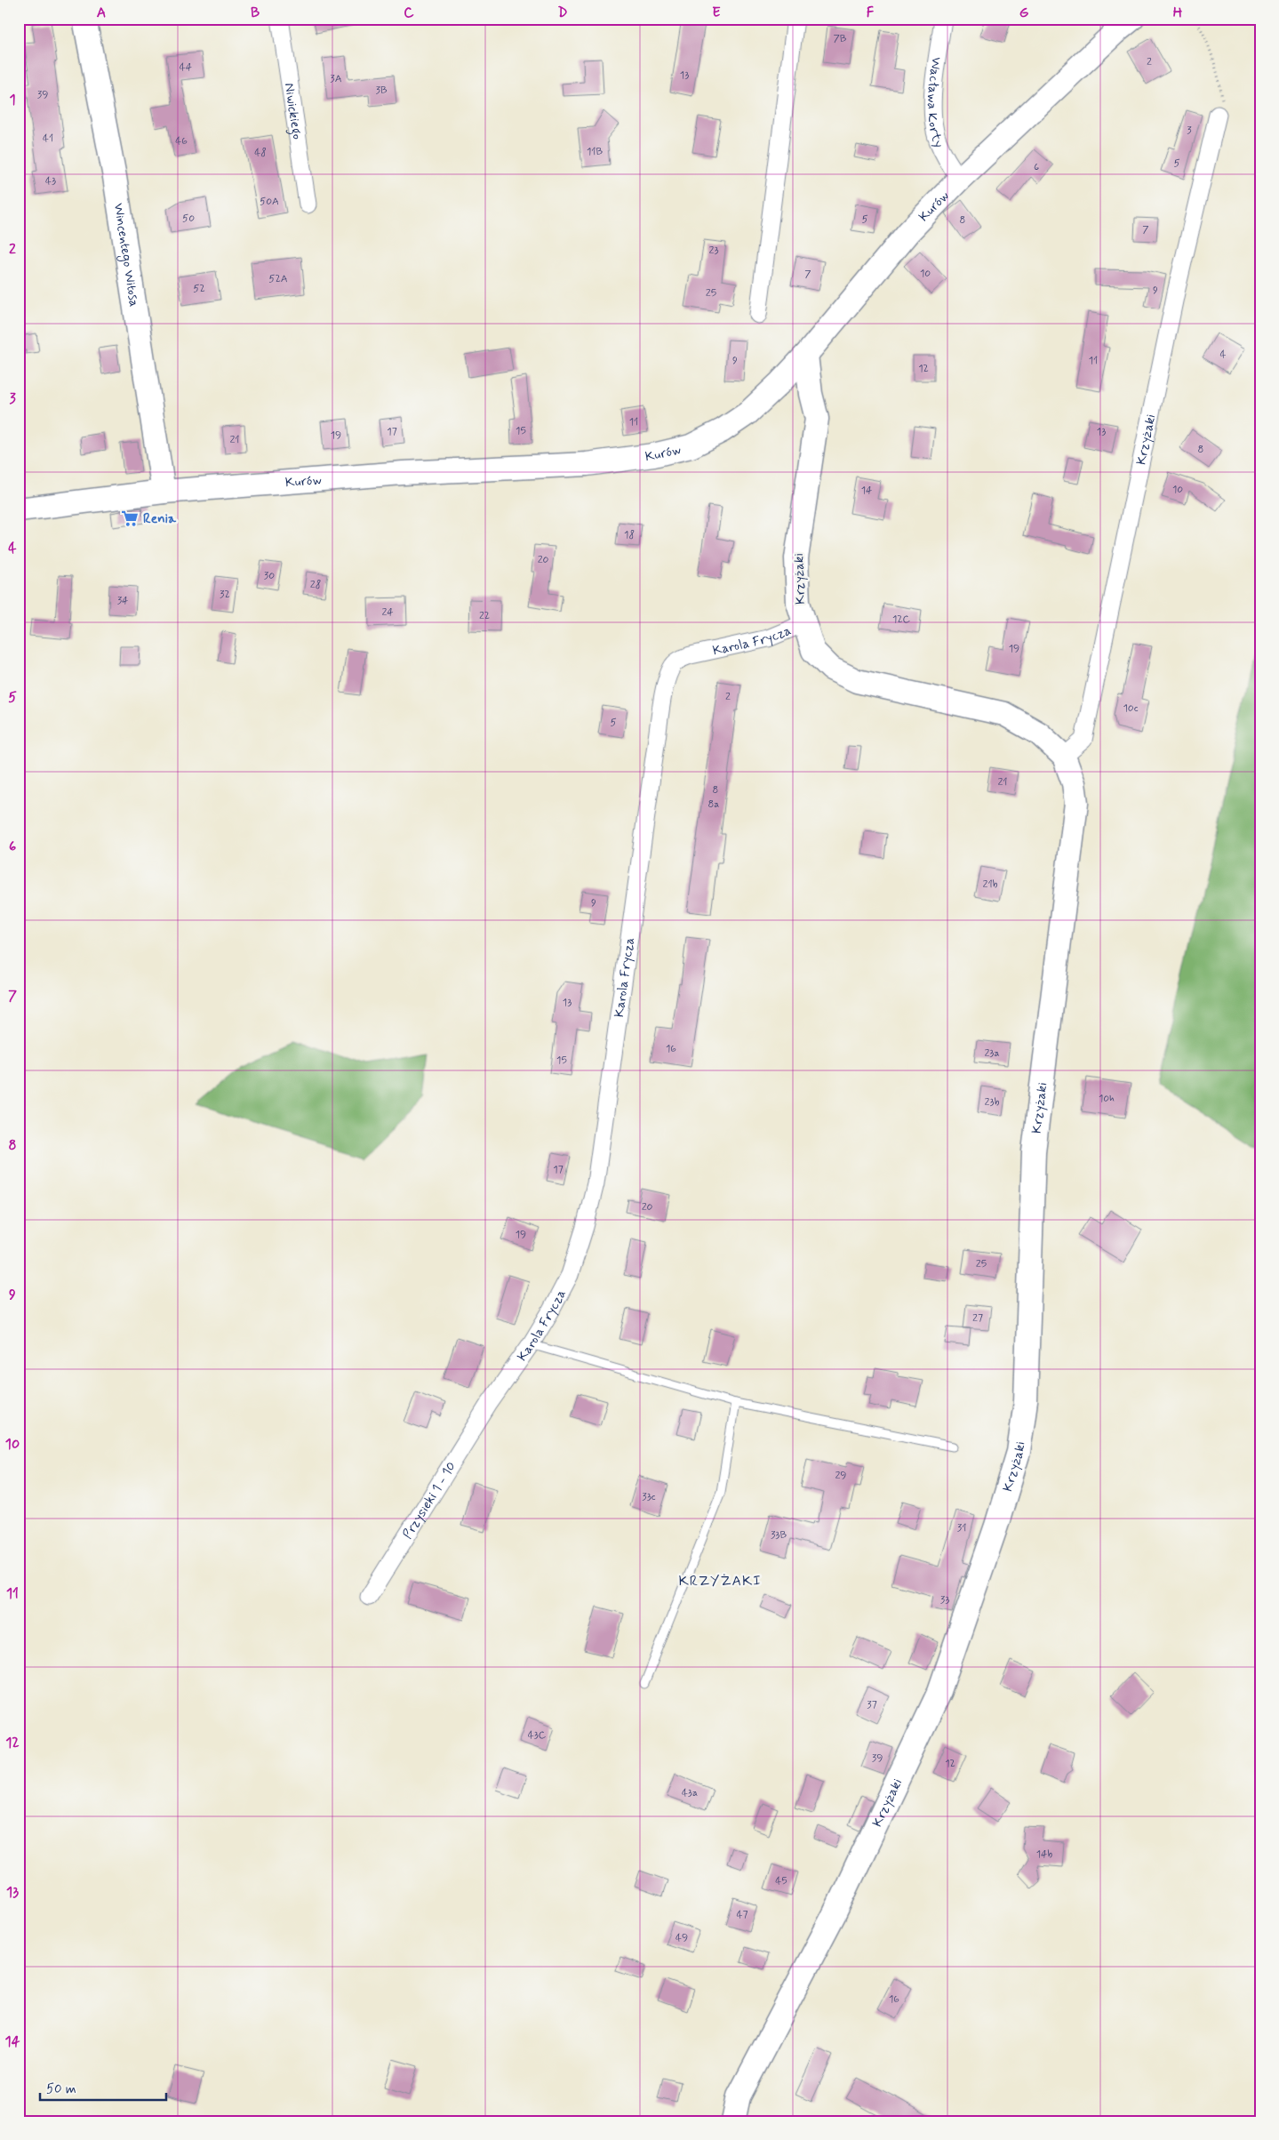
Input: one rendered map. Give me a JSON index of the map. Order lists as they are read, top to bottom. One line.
{"streets":{"street":["Wacława Korty","Niwickiego","Kurów","Wincentego Witosa","Krzyżaki","Karola Frycza","Przysieki 1 - 10"]},"crossings":[["Wacława Korty","Kurów"],["Kurów","Wincentego Witosa"],["Kurów","Krzyżaki"],["Krzyżaki","Karola Frycza"],["Karola Frycza","Przysieki 1 - 10"]],"districts":["KRZYŻAKI"],"places":{"supermarket":["Renia"]},"house_numbers":["7B","2","44","13","3A","3B","39","3","41","46","11B","48","5","6","43","50A","50","5","8","7","23","10","7","52A","52","9","25","4","9","11","12","11","15","17","13","19","21","8","10","14","18","20","30","28","32","34","24","22","12C","19","2","10c","5","21","8","8a","21b","9","13","16","23a","15","10h","23b","17","20","19","25","27","29","33c","31","33B","33","37","43C","39","12","43a","14b","45","47","49","16"],"scale_bar":"50 m","grid":{"columns":["A","B","C","D","E","F","G","H"],"rows":["1","2","3","4","5","6","7","8","9","10","11","12","13","14"]}}
